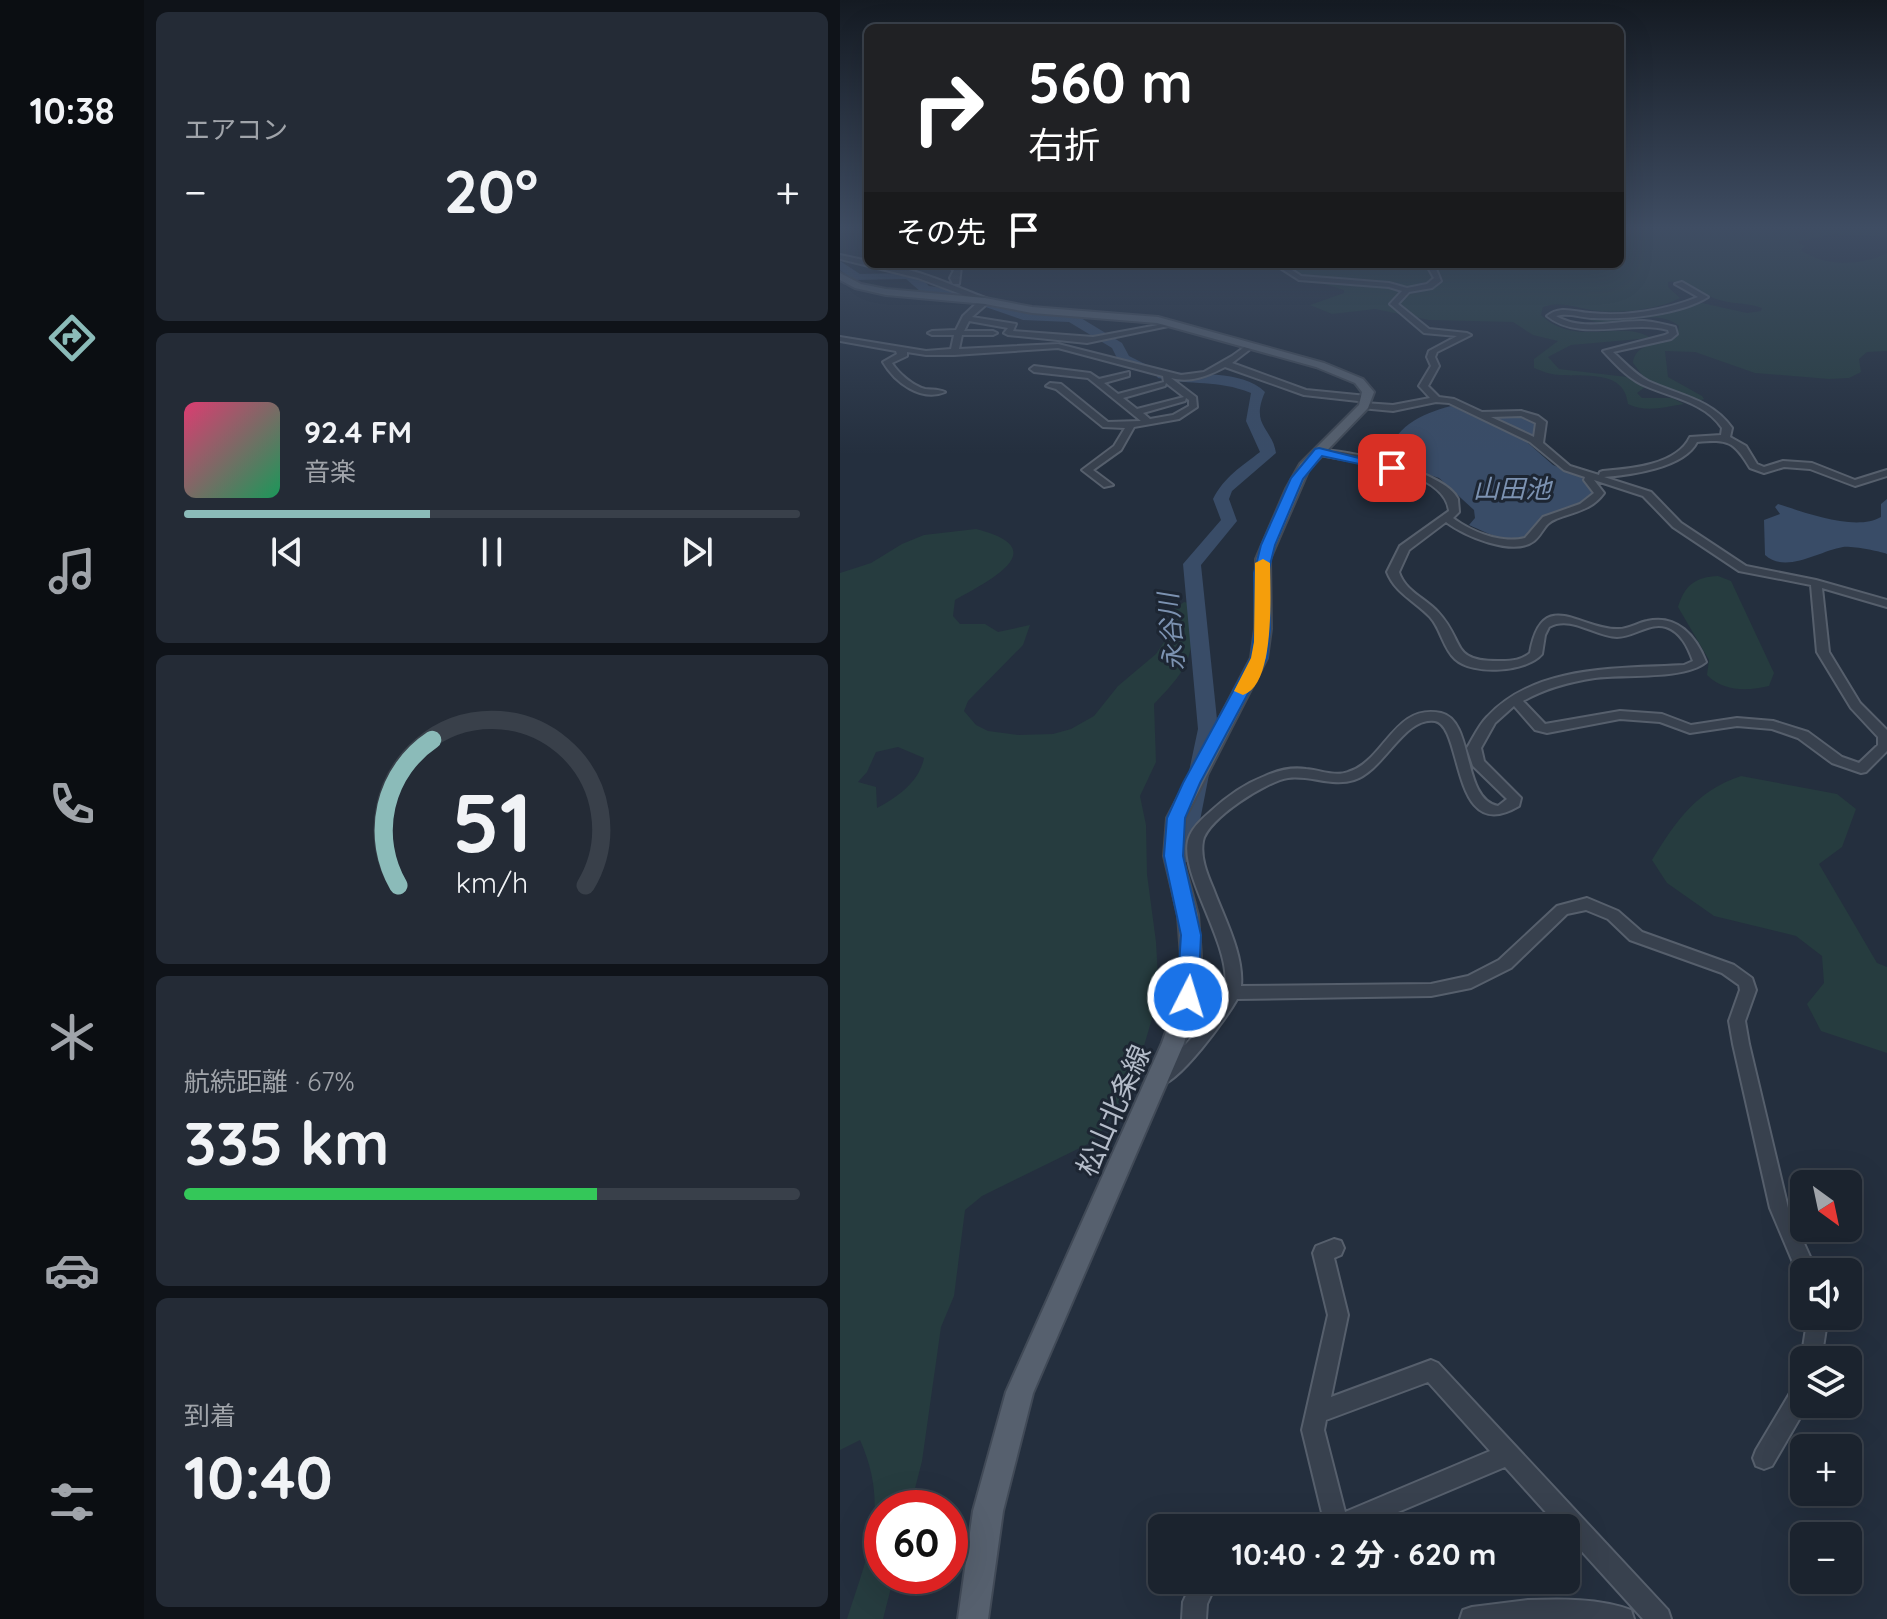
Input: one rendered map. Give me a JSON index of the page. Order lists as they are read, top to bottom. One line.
{"streets":{"main road":["松山北条線"]},"water":["山田池","永谷川"],"north":"bottom right","page":{"tabs":"10:38","tile":["エアコン",["航続距離 · 67%","335 km"],["到着","10:40"]],"turn":["560 m","右折"],"heat":["−","20°","+"],"then":"その先","song":["92.4 FM","音楽"],"map_buttons":["+","−"],"limit":"60","trip":"10:40 · 2 分 · 620 m","gauge":["51","km/h"]}}
